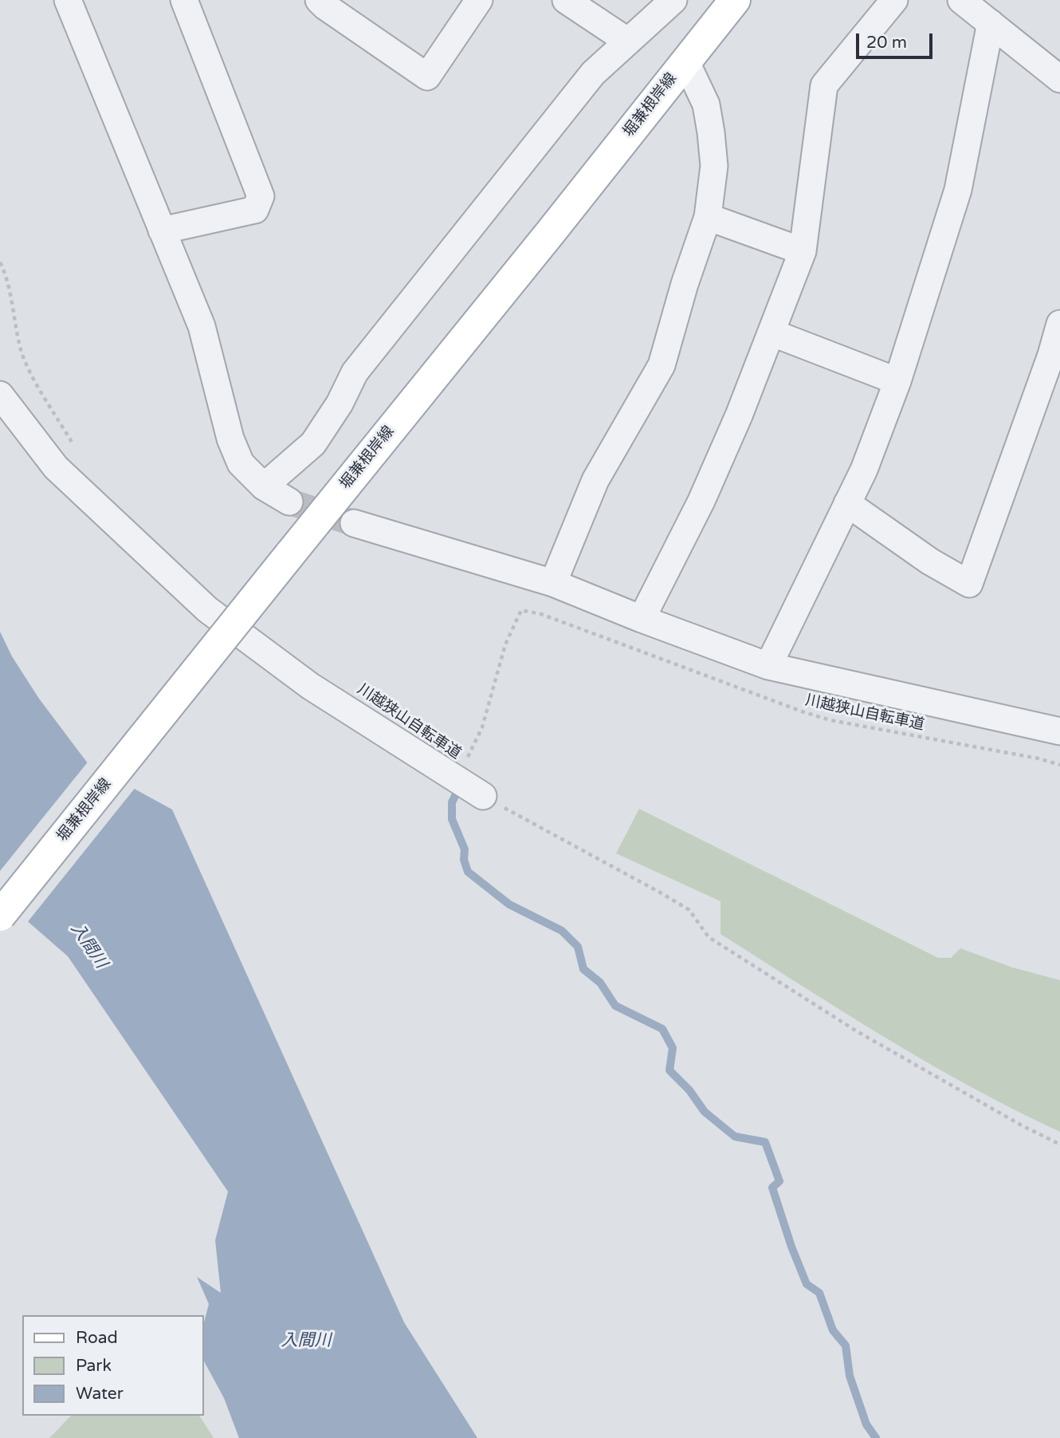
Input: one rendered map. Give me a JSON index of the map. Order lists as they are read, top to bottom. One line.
{"streets":{"main road":["堀兼根岸線"],"path":["川越狭山自転車道"]},"water":["入間川"],"legend":["Road","Park","Water"],"scale_bar":"20 m"}
